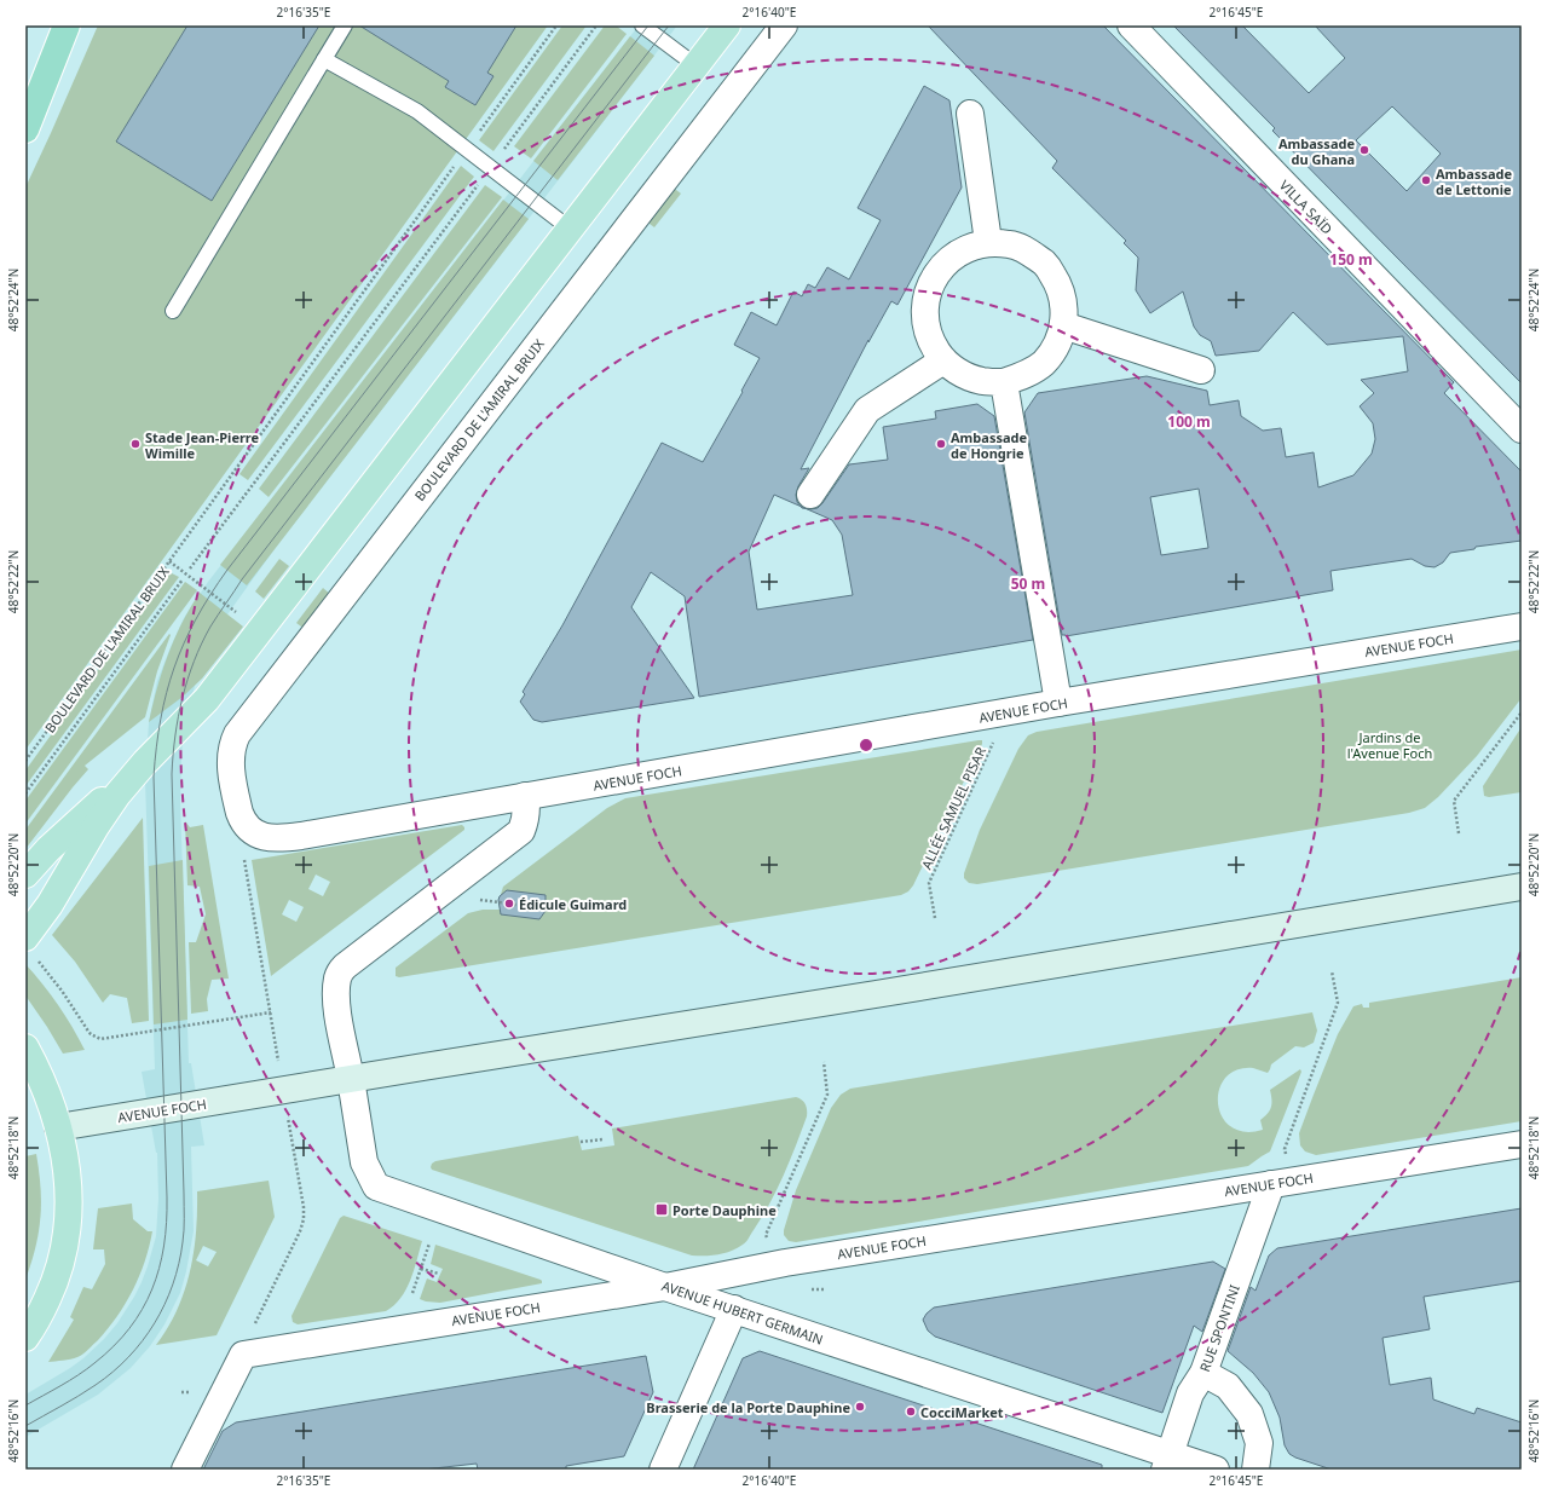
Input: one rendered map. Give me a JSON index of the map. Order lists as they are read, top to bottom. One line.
{"streets":{"main road":["AVENUE FOCH"],"street":["VILLA SAÏD","BOULEVARD DE L'AMIRAL BRUIX","AVENUE HUBERT GERMAIN","RUE SPONTINI"],"path":["ALLÉE SAMUEL PISAR"]},"crossings":[["BOULEVARD DE L'AMIRAL BRUIX","AVENUE FOCH"],["AVENUE FOCH","AVENUE HUBERT GERMAIN"],["AVENUE FOCH","RUE SPONTINI"],["AVENUE HUBERT GERMAIN","RUE SPONTINI"]],"parks":["Jardins de l'Avenue Foch"],"places":{"other":["Ambassade du Ghana","Ambassade de Lettonie","Stade Jean-Pierre Wimille","Ambassade de Hongrie","Édicule Guimard","Brasserie de la Porte Dauphine","CocciMarket"],"transit":["Porte Dauphine"]},"coordinates":["2°16'35\"E","2°16'40\"E","2°16'45\"E","48°52'24\"N","48°52'22\"N","48°52'20\"N","48°52'18\"N","48°52'16\"N"],"rings":["150 m","100 m","50 m"]}
